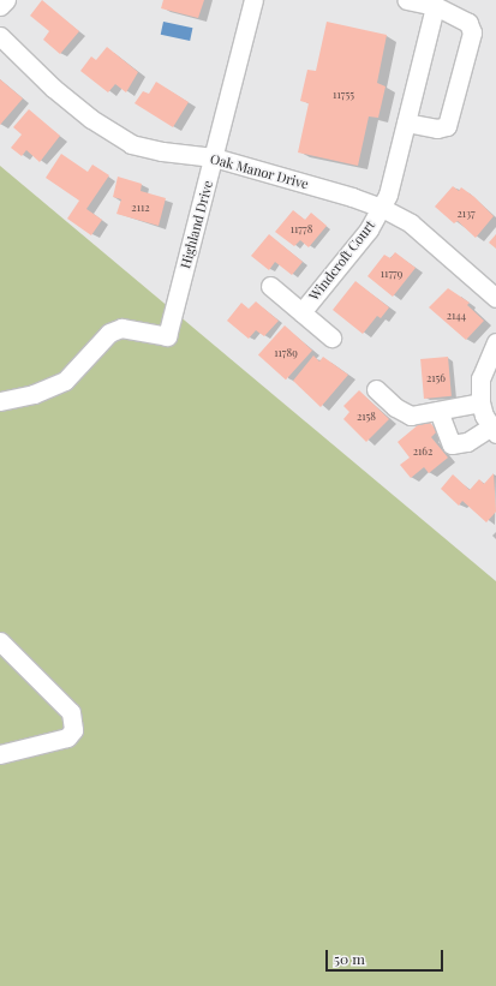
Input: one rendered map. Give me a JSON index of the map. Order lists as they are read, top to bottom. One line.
{"streets":{"street":["Oak Manor Drive","Highland Drive","Windcroft Court"]},"crossings":[["Oak Manor Drive","Highland Drive"],["Oak Manor Drive","Windcroft Court"]],"house_numbers":["11755","2112","2137","11778","11779","2144","11789","2156","2158","2162"],"scale_bar":"50 m"}
